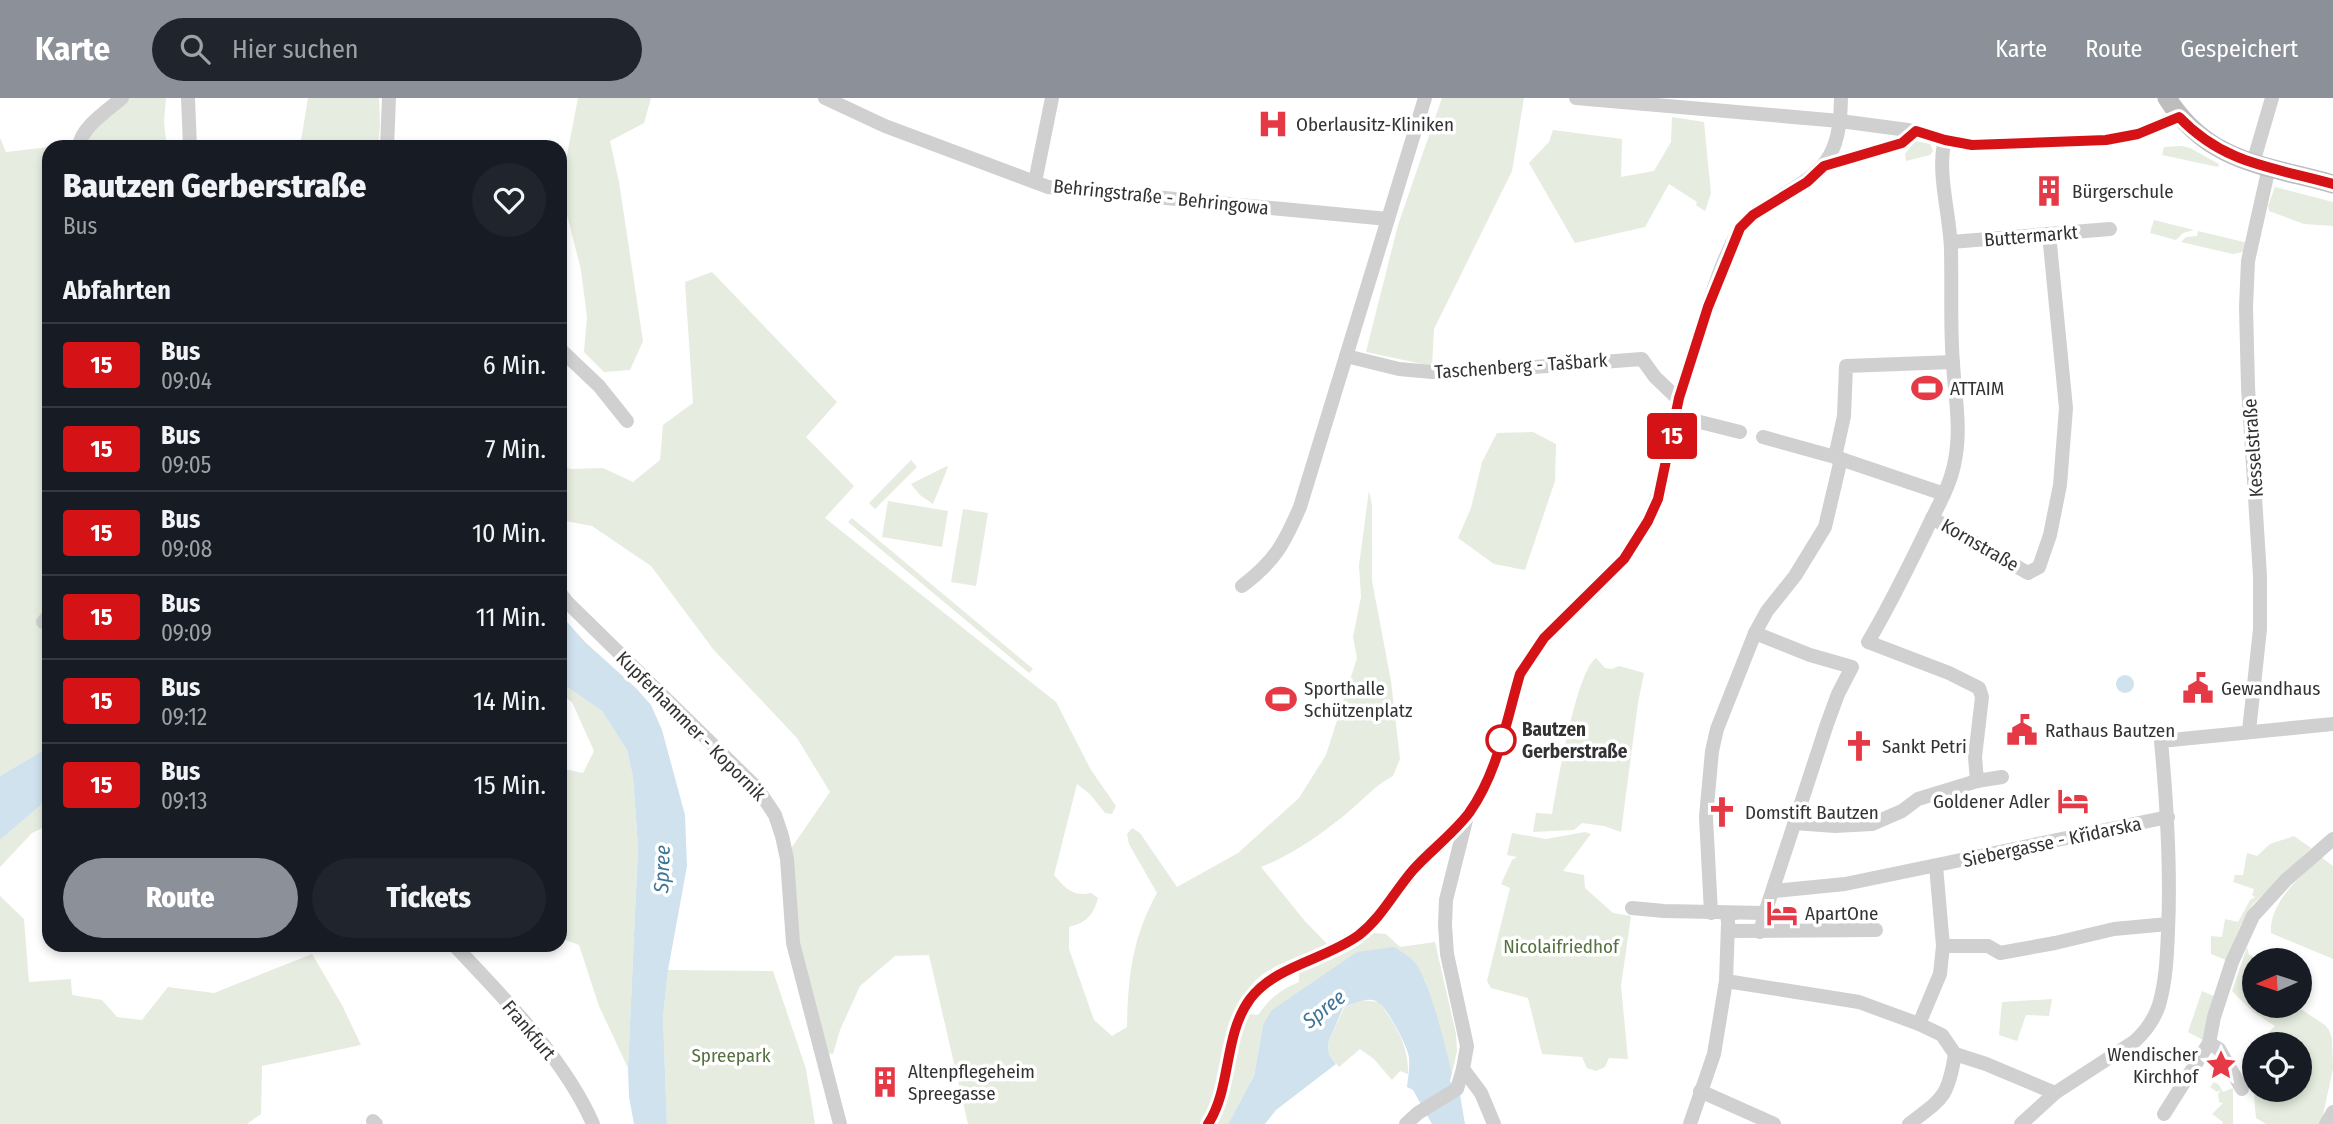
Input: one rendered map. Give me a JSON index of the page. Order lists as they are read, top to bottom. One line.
{"streets":{"street":["Behringstraße - Behringowa","Buttermarkt","Taschenberg - Tašbark","Kesselstraße","Kornstraße","Kupferhammer - Kopornik","Siebergasse - Křidarska","Frankfurt"]},"crossings":[["Buttermarkt","Kornstraße"]],"water":["Spree"],"parks":["Nicolaifriedhof","Spreepark"],"places":{"hospital":["Oberlausitz-Kliniken"],"building":["Bürgerschule","Altenpflegeheim Spreegasse"],"sports":["ATTAIM","Sporthalle Schützenplatz"],"public building":["Gewandhaus","Rathaus Bautzen"],"other":["Bautzen Gerberstraße"],"church":["Sankt Petri","Domstift Bautzen"],"hotel":["Goldener Adler","ApartOne"],"place":["Wendischer Kirchhof"]},"lines":["bus line 15"],"north":"left","page":{"header":"Karte","search":"Hier suchen","nav":["Karte","Route","Gespeichert"],"on_map":"15","heading":[["Bautzen Gerberstraße","Bus"],"Abfahrten"],"list":[{"mark":"15","name":"Bus","note":"09:04","value":"6 Min."},{"mark":"15","name":"Bus","note":"09:05","value":"7 Min."},{"mark":"15","name":"Bus","note":"09:08","value":"10 Min."},{"mark":"15","name":"Bus","note":"09:09","value":"11 Min."},{"mark":"15","name":"Bus","note":"09:12","value":"14 Min."},{"mark":"15","name":"Bus","note":"09:13","value":"15 Min."}],"buttons":["Route","Tickets"]}}
